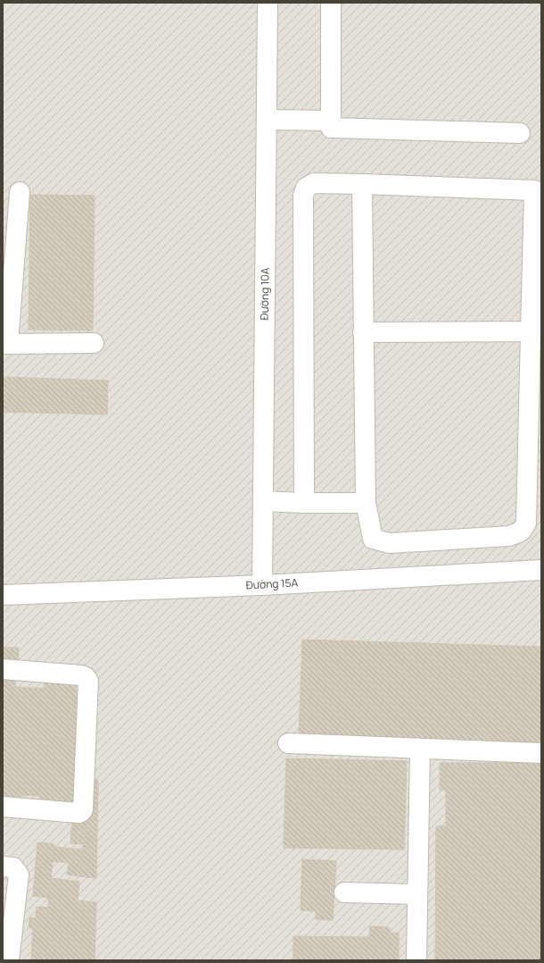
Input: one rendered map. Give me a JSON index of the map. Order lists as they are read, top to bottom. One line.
{"streets":{"street":["Đường 10A","Đường 15A"]},"crossings":[["Đường 10A","Đường 15A"]]}
